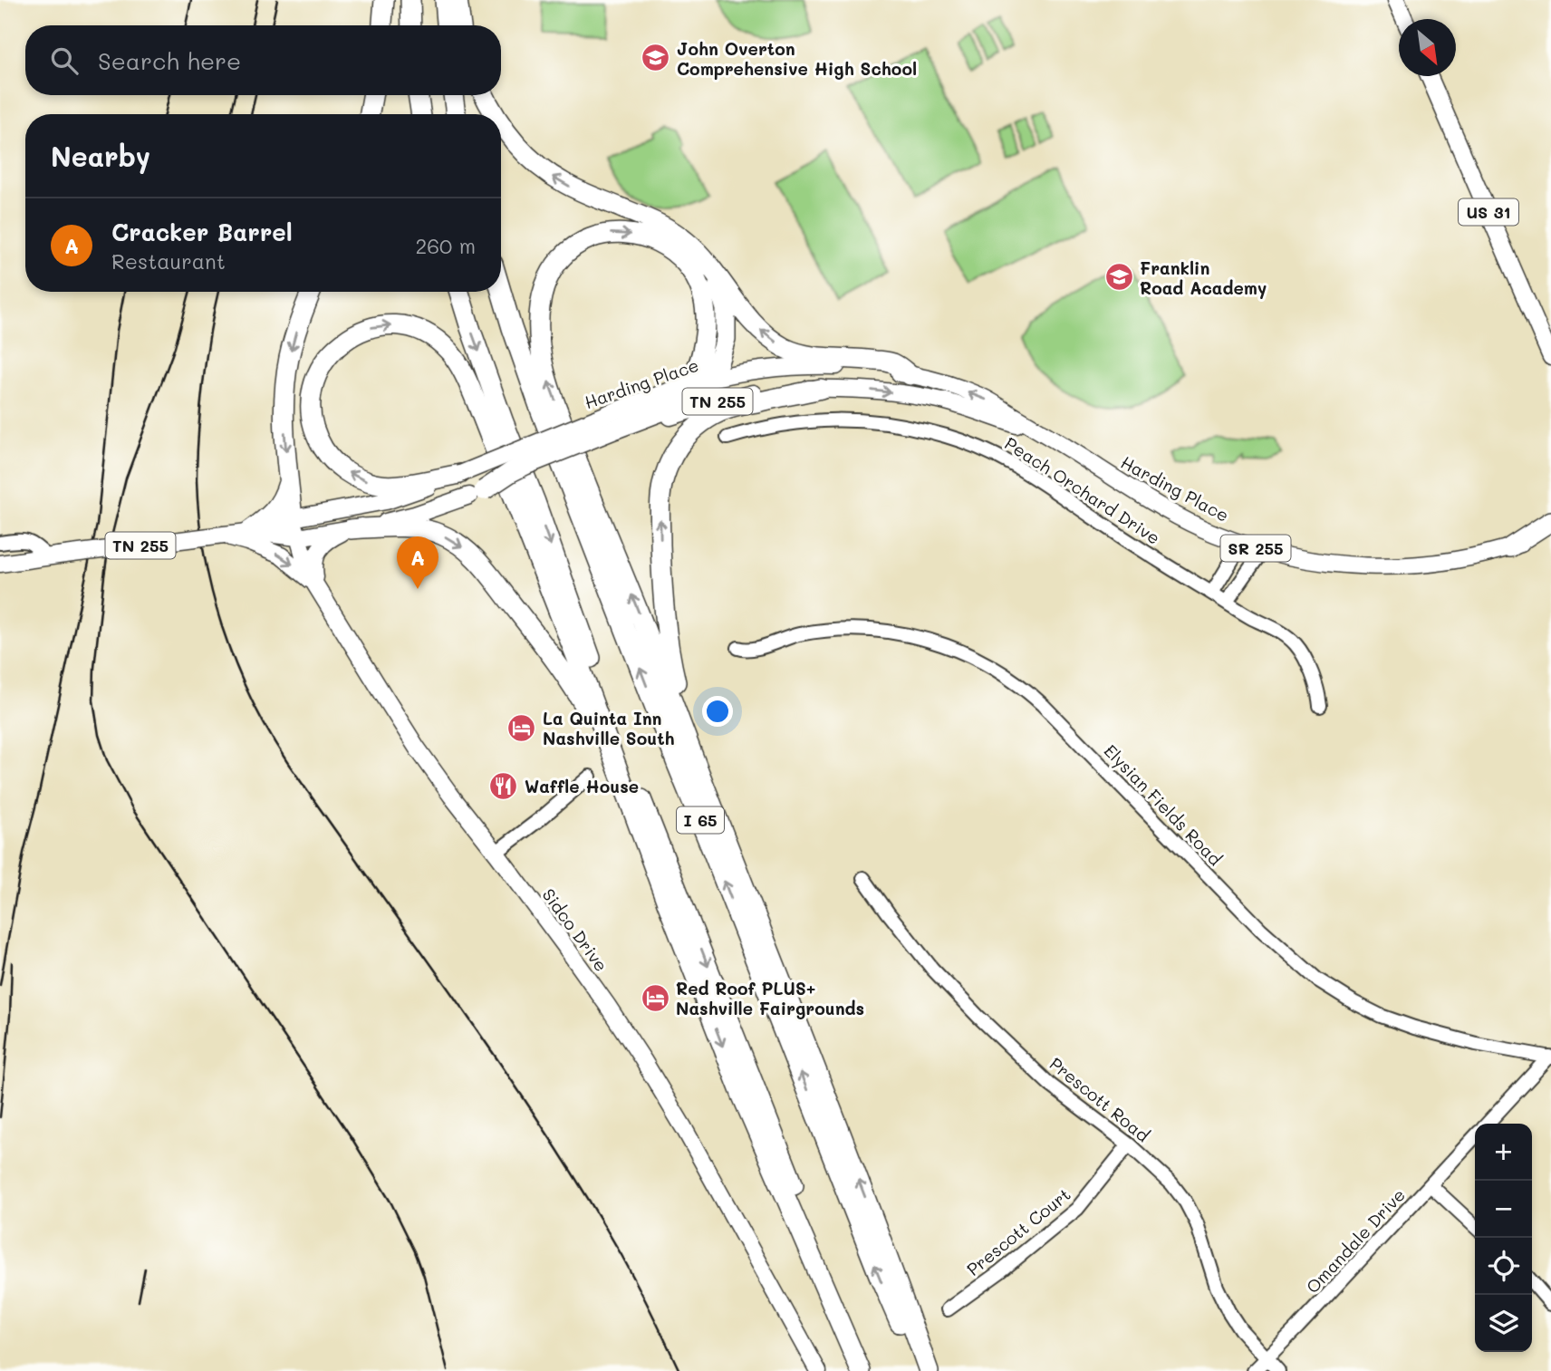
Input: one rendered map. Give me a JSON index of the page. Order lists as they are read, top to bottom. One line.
{"streets":{"highway":["I 65"],"main road":["US 31","Harding Place","TN 255","SR 255","Sidco Drive"],"street":["Peach Orchard Drive","Elysian Fields Road","Prescott Road","Prescott Court","Omandale Drive"]},"crossings":[["Harding Place","TN 255"],["Harding Place","Sidco Drive"],["TN 255","Sidco Drive"],["Elysian Fields Road","Omandale Drive"],["Prescott Road","Prescott Court"],["Prescott Road","Omandale Drive"]],"places":{"school or university":["John Overton Comprehensive High School","Franklin Road Academy"],"hotel":["La Quinta Inn Nashville South","Red Roof PLUS+ Nashville Fairgrounds"],"restaurant":["Waffle House"]},"north":"bottom right","page":{"search":"Search here","heading":"Nearby","list":[{"mark":"A","name":"Cracker Barrel","note":"Restaurant","value":"260 m"}],"pins":"A","map_buttons":["+","−"]}}
